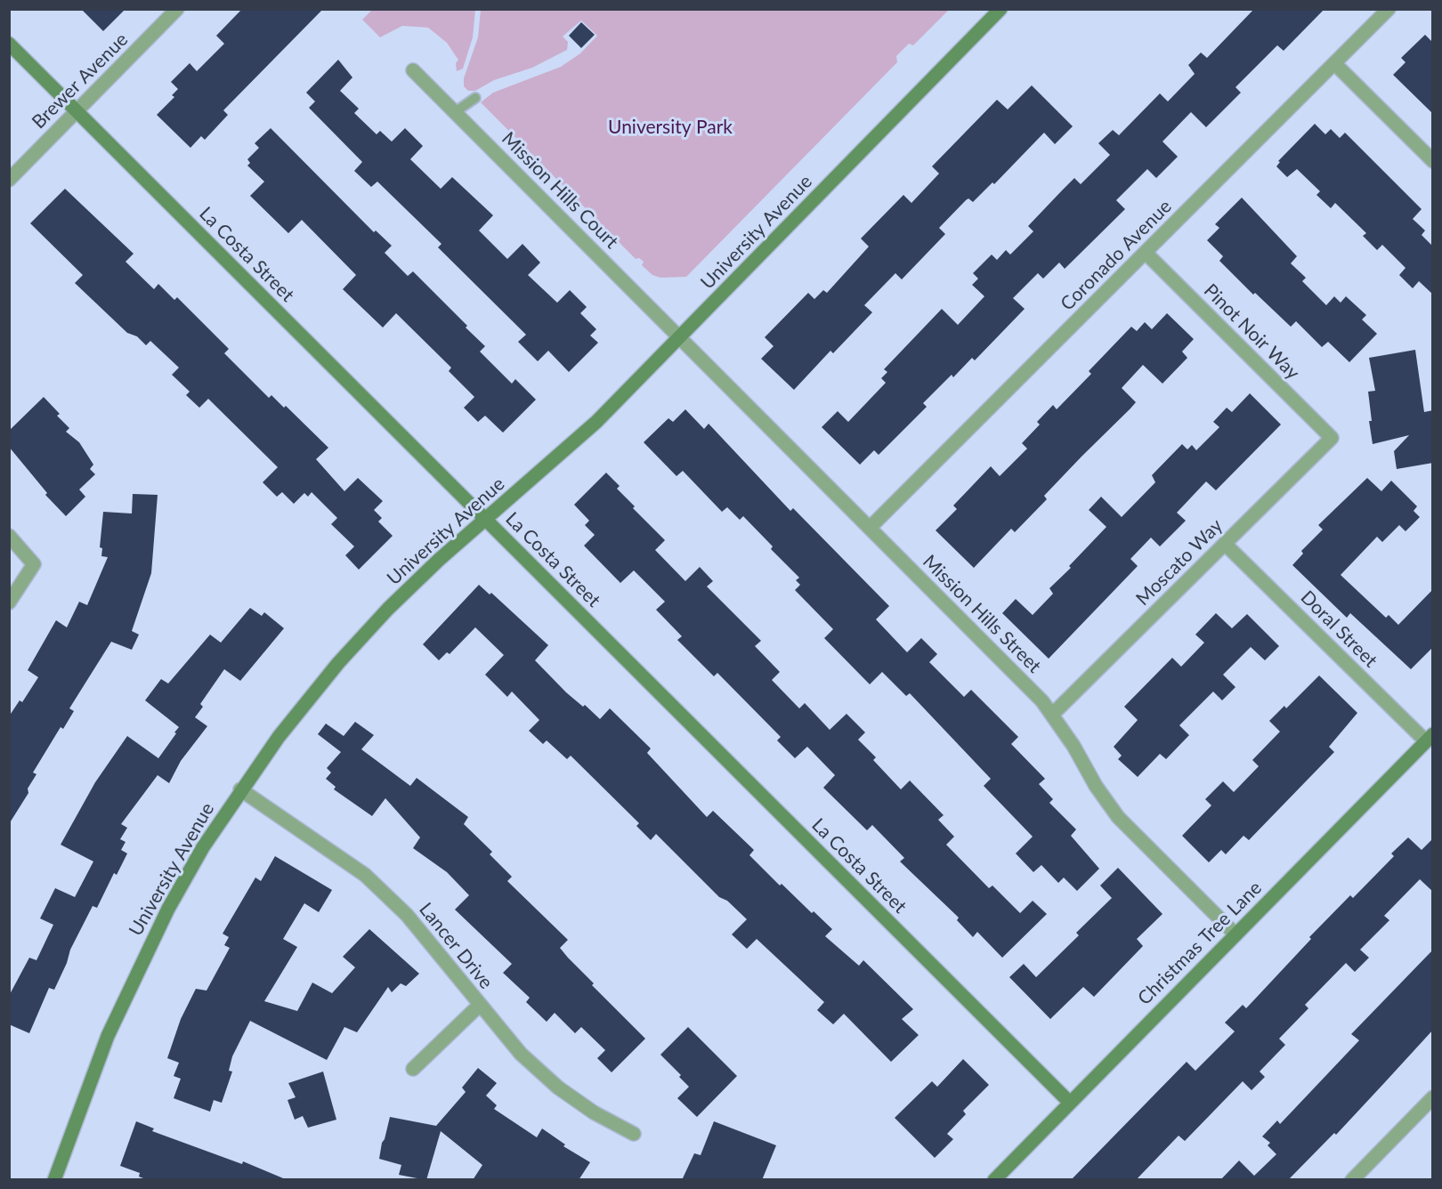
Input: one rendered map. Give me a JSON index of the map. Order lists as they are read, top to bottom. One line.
{"streets":{"street":["Brewer Avenue","Mission Hills Court","University Avenue","La Costa Street","Coronado Avenue","Pinot Noir Way","Moscato Way","Mission Hills Street","Doral Street","Christmas Tree Lane","Lancer Drive"]},"crossings":[["Brewer Avenue","La Costa Street"],["Mission Hills Court","University Avenue"],["Mission Hills Court","Mission Hills Street"],["University Avenue","La Costa Street"],["University Avenue","Mission Hills Street"],["University Avenue","Lancer Drive"],["La Costa Street","Christmas Tree Lane"],["Coronado Avenue","Pinot Noir Way"],["Coronado Avenue","Mission Hills Street"],["Pinot Noir Way","Moscato Way"],["Moscato Way","Mission Hills Street"],["Moscato Way","Doral Street"],["Mission Hills Street","Christmas Tree Lane"],["Doral Street","Christmas Tree Lane"]],"parks":["University Park"]}
